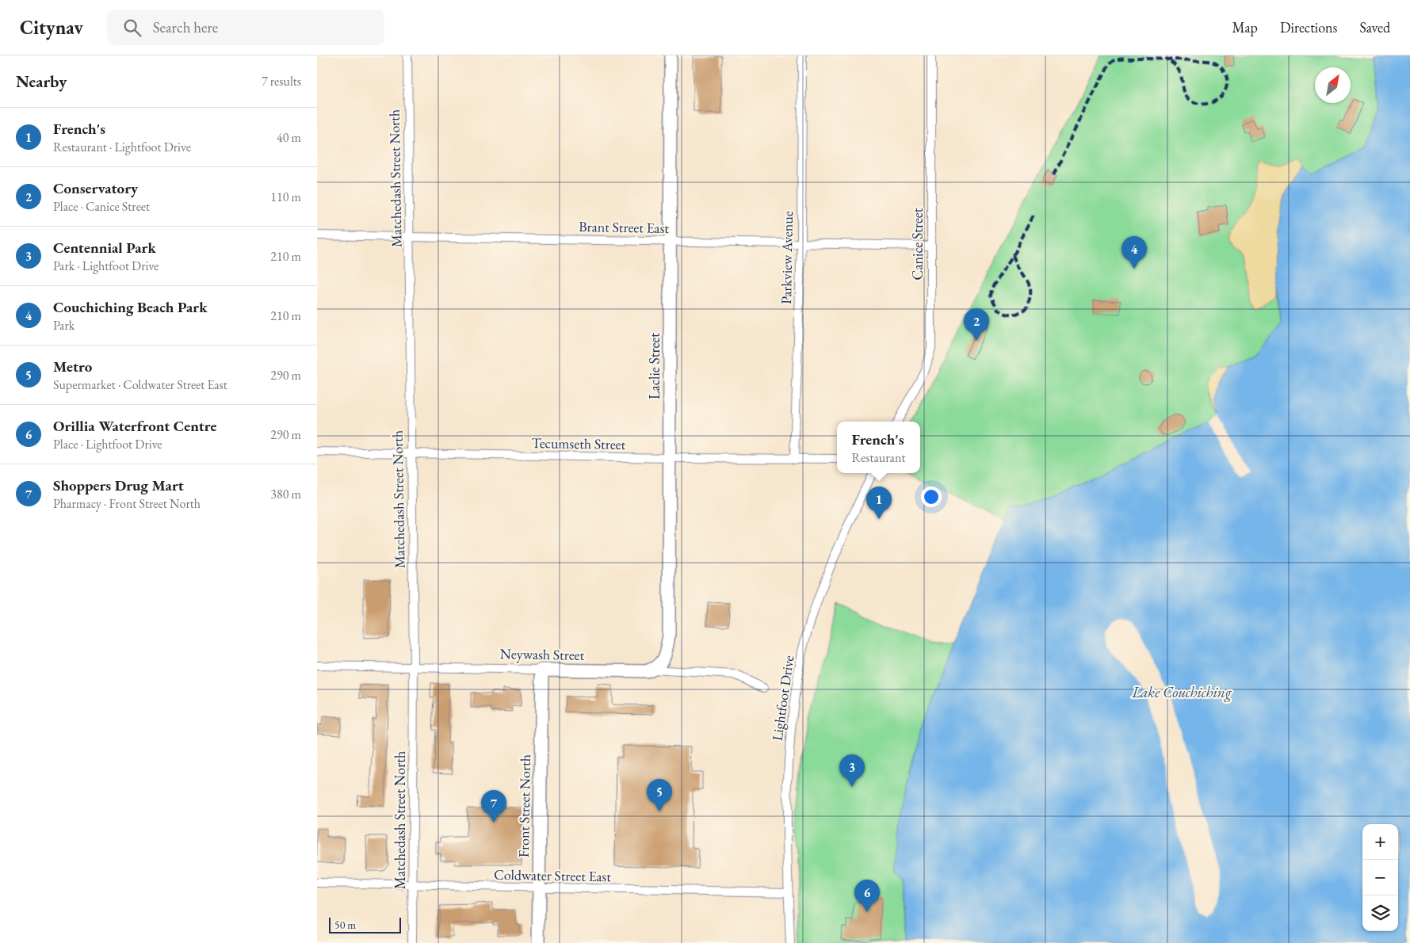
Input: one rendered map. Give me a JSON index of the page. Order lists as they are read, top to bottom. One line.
{"streets":{"main road":["Laclie Street","Neywash Street","Front Street North"],"street":["Matchedash Street North","Brant Street East","Canice Street","Parkview Avenue","Tecumseth Street","Lightfoot Drive","Coldwater Street East"]},"crossings":[["Matchedash Street North","Brant Street East"],["Matchedash Street North","Tecumseth Street"],["Matchedash Street North","Neywash Street"],["Matchedash Street North","Coldwater Street East"],["Brant Street East","Canice Street"],["Brant Street East","Parkview Avenue"],["Brant Street East","Laclie Street"],["Parkview Avenue","Tecumseth Street"],["Laclie Street","Tecumseth Street"],["Laclie Street","Neywash Street"],["Neywash Street","Front Street North"],["Lightfoot Drive","Coldwater Street East"],["Front Street North","Coldwater Street East"]],"water":["Lake Couchiching"],"scale_bar":"50 m","north":"top right","page":{"header":"Citynav","search":"Search here","nav":["Map","Directions","Saved"],"heading":["Nearby","7 results"],"list":[{"mark":"1","name":"French's","note":"Restaurant · Lightfoot Drive","value":"40 m"},{"mark":"2","name":"Conservatory","note":"Place · Canice Street","value":"110 m"},{"mark":"3","name":"Centennial Park","note":"Park · Lightfoot Drive","value":"210 m"},{"mark":"4","name":"Couchiching Beach Park","note":"Park","value":"210 m"},{"mark":"5","name":"Metro","note":"Supermarket · Coldwater Street East","value":"290 m"},{"mark":"6","name":"Orillia Waterfront Centre","note":"Place · Lightfoot Drive","value":"290 m"},{"mark":"7","name":"Shoppers Drug Mart","note":"Pharmacy · Front Street North","value":"380 m"}],"pins":["4","2","1","3","5","7","6"],"popup":["French's","Restaurant"],"map_buttons":["+","−"],"scale":"50 m"}}
